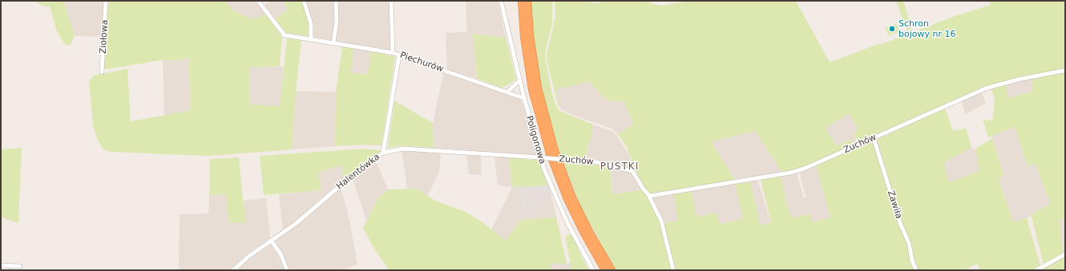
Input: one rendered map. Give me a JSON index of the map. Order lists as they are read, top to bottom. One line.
{"streets":{"street":["Ziołowa","Piechurów","Poligonowa","Zuchów","Halentówka","Zawiła"]},"crossings":[["Piechurów","Poligonowa"],["Zuchów","Halentówka"],["Zuchów","Zawiła"]],"districts":["PUSTKI"],"places":["Schron bojowy nr 16"]}
